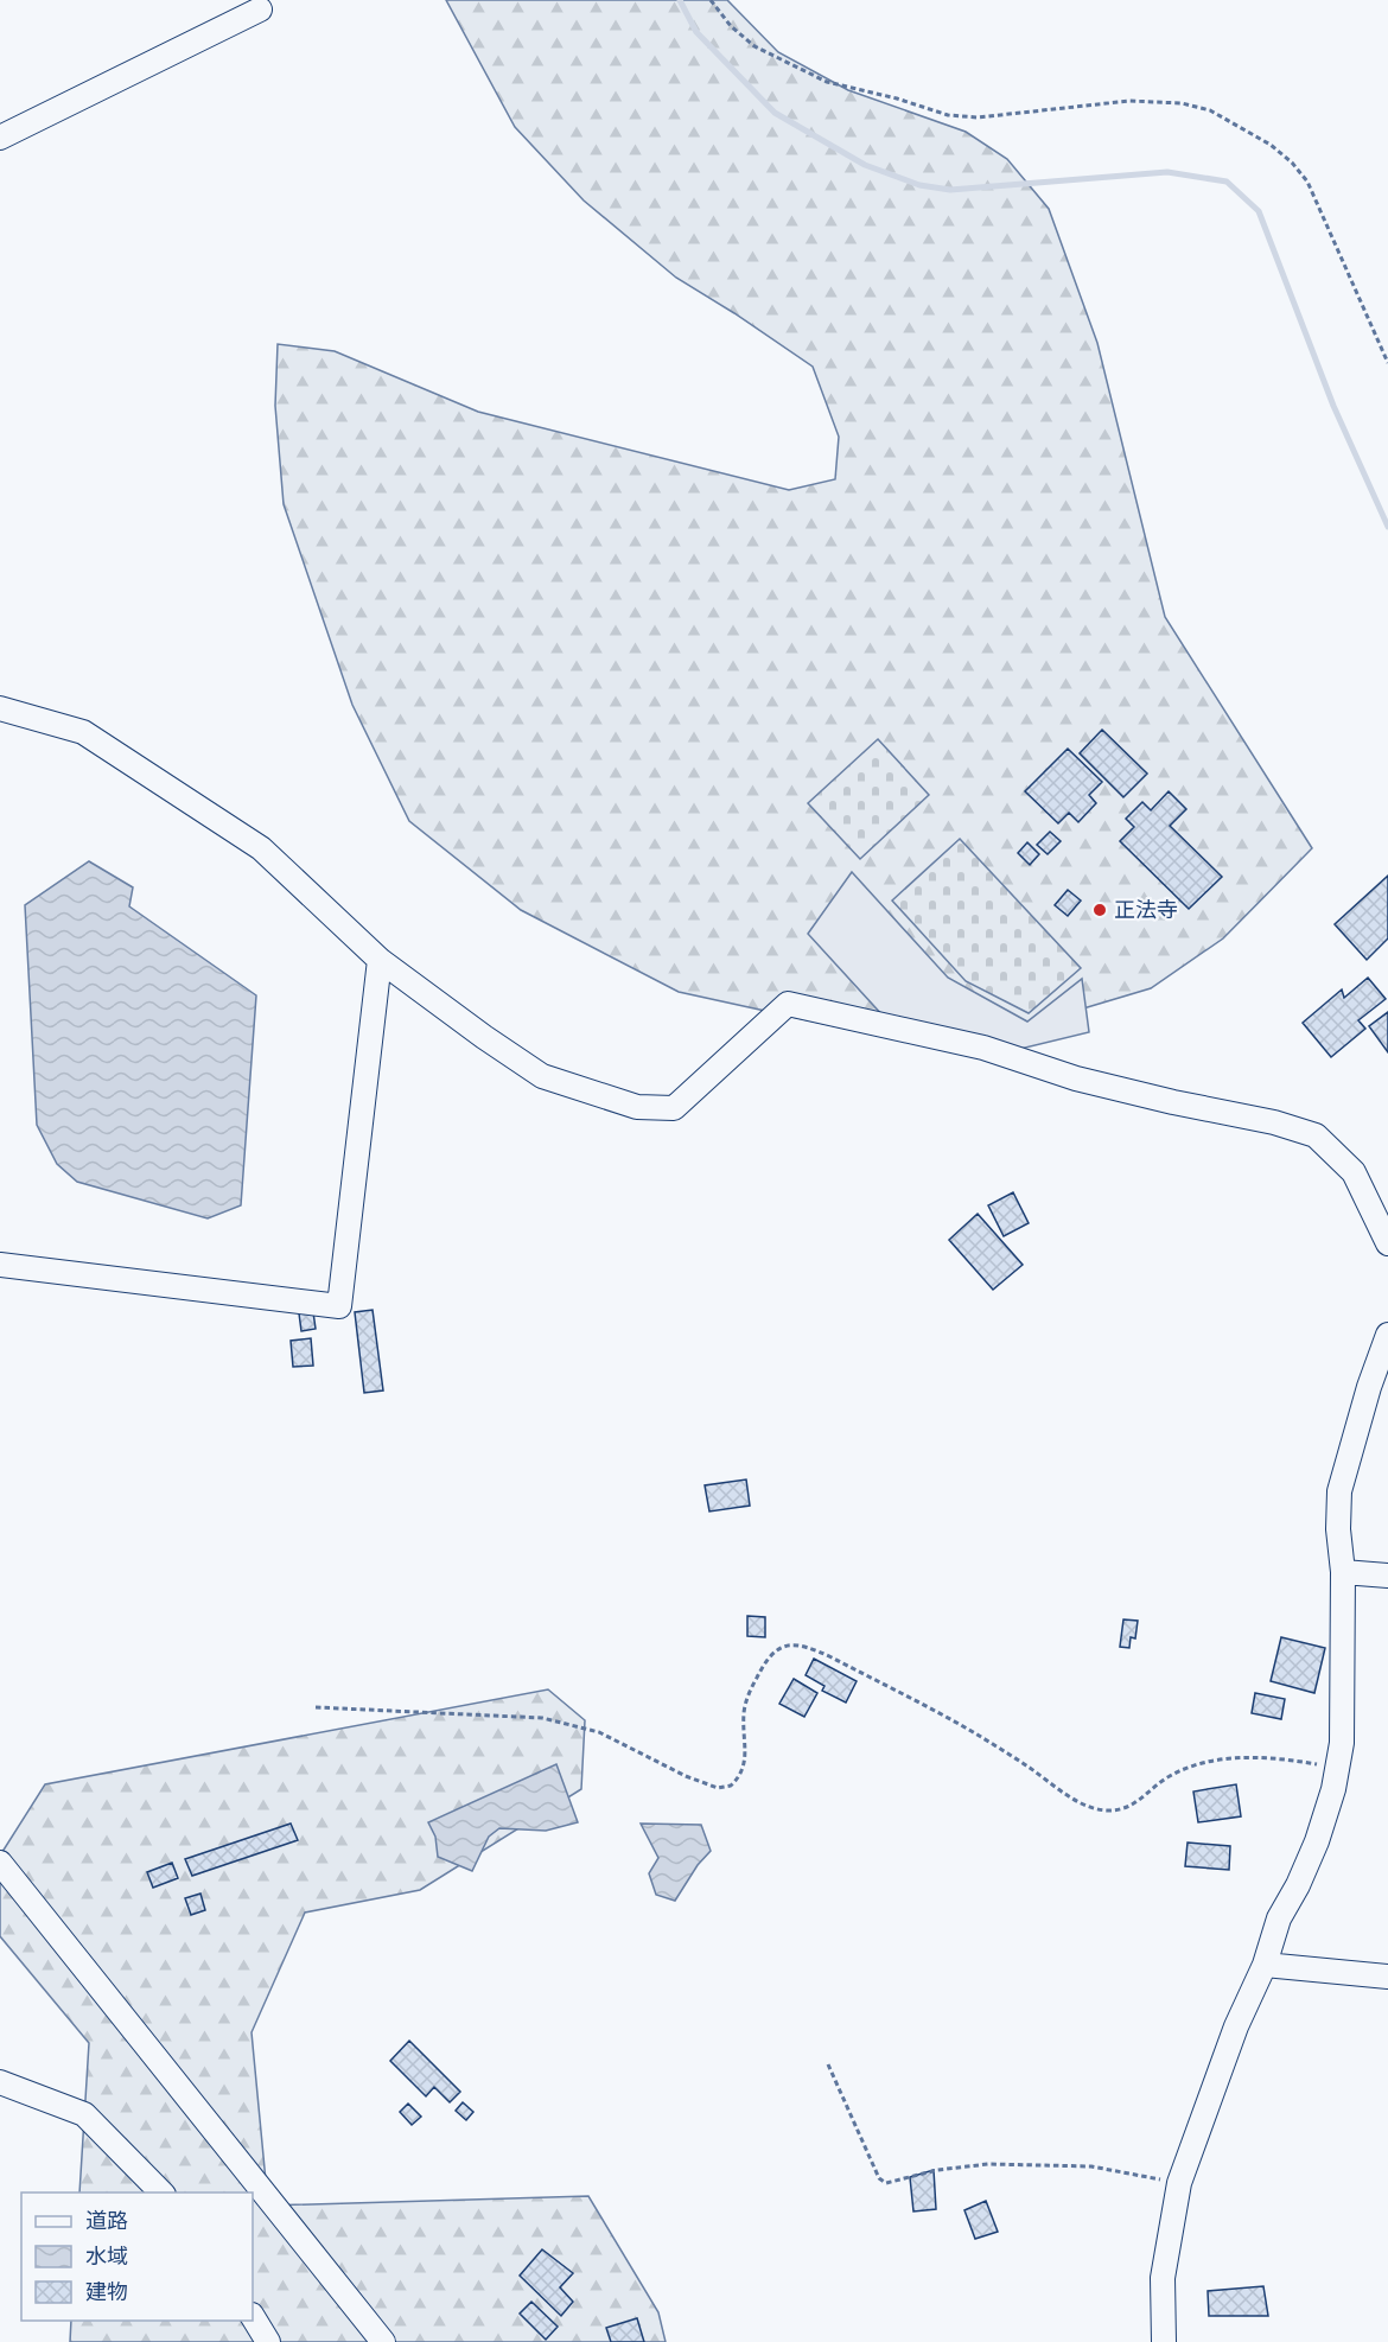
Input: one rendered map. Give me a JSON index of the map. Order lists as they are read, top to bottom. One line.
{"places":["正法寺"],"legend":["道路","水域","建物"]}
